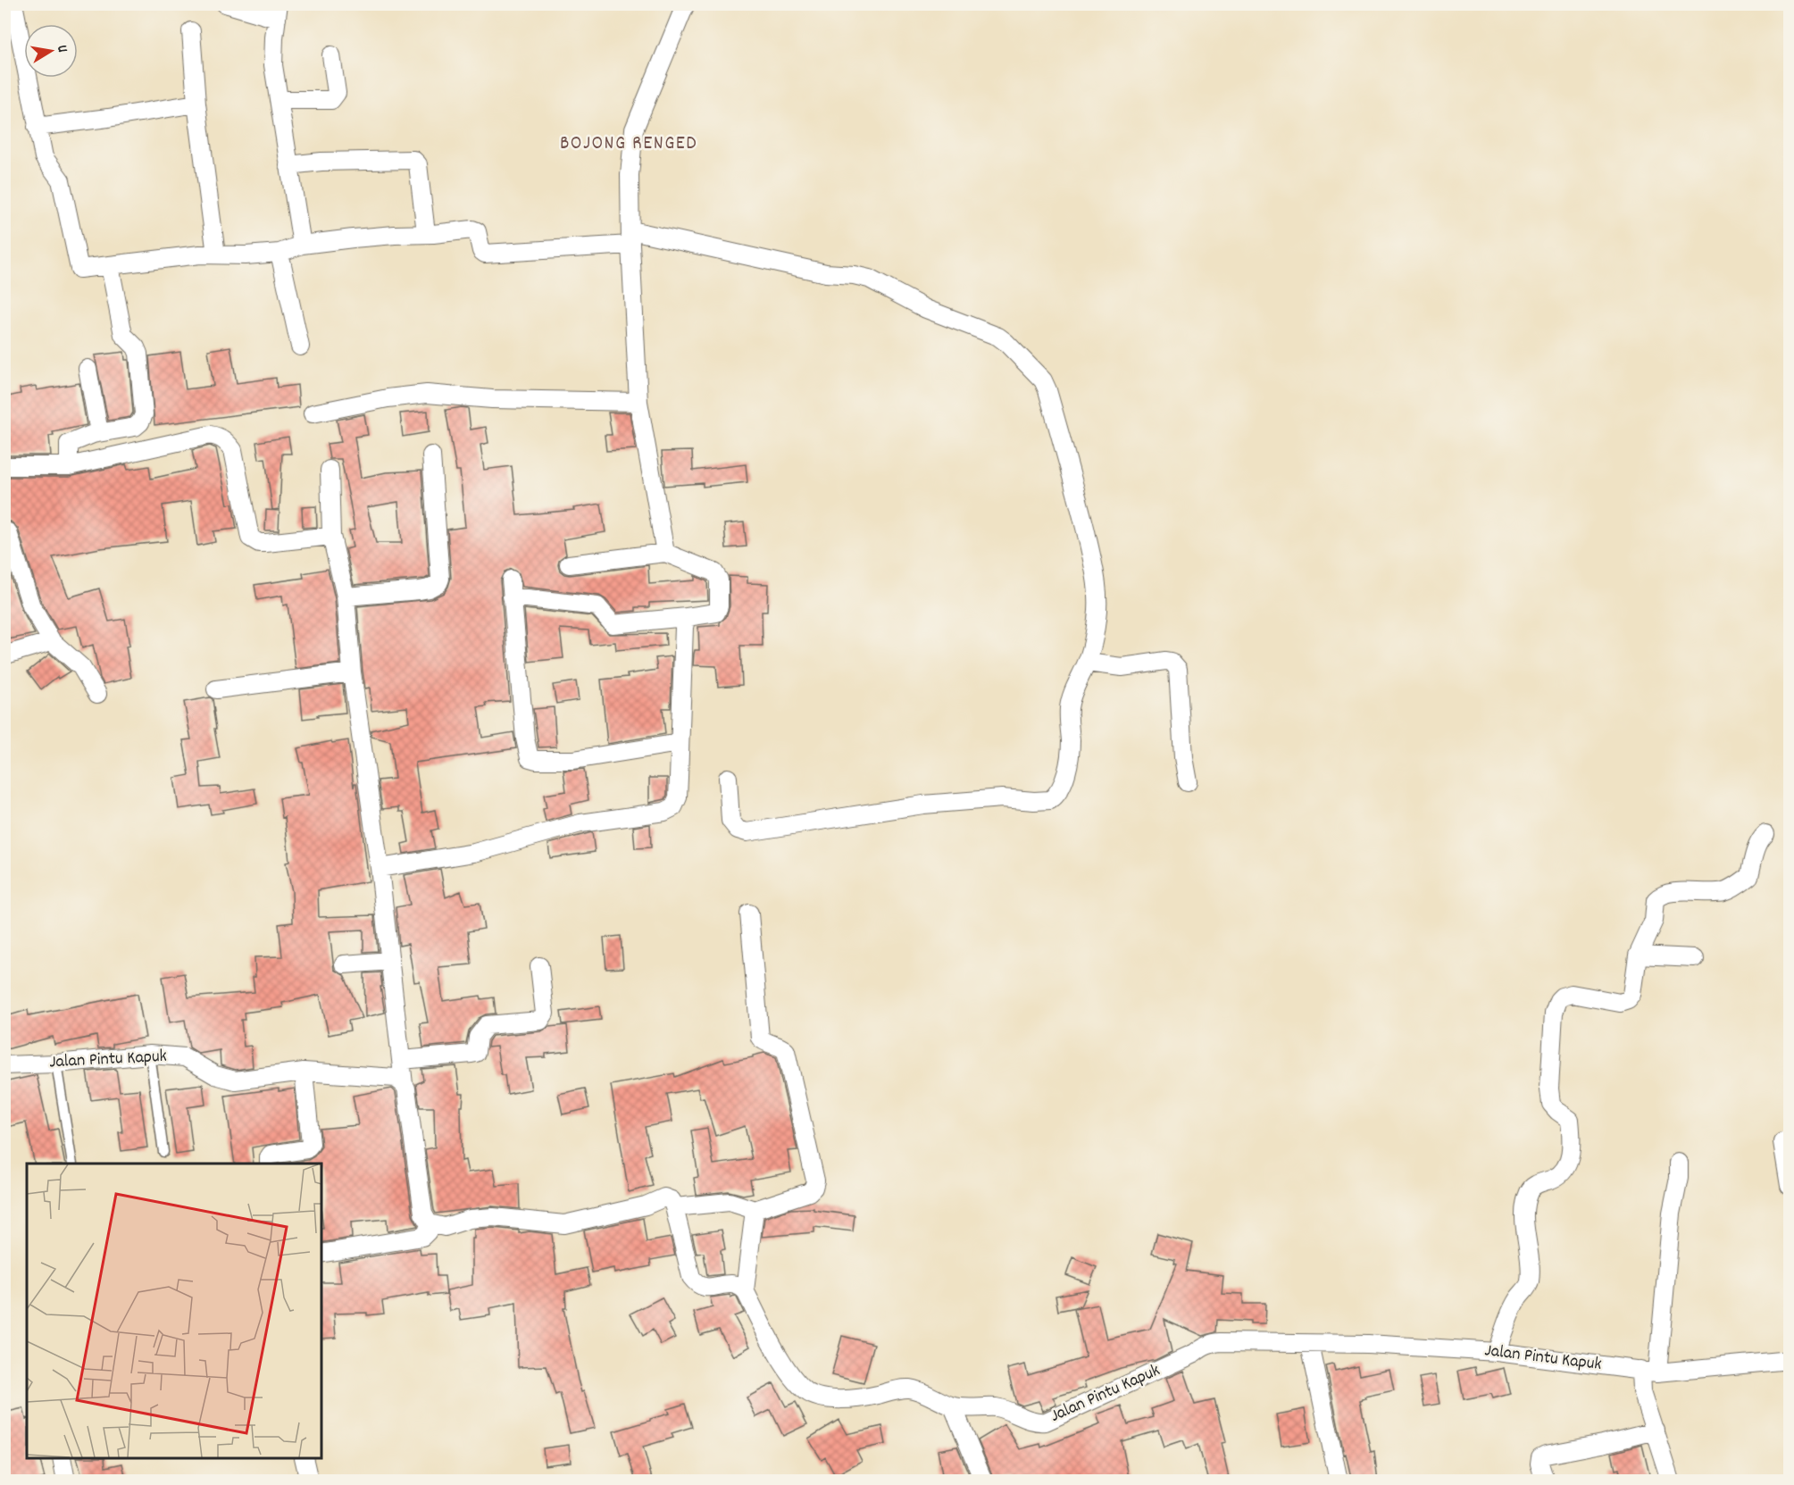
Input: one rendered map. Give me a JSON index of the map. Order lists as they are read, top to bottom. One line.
{"streets":{"street":["Jalan Pintu Kapuk"]},"districts":["BOJONG RENGED"],"north":"right"}
